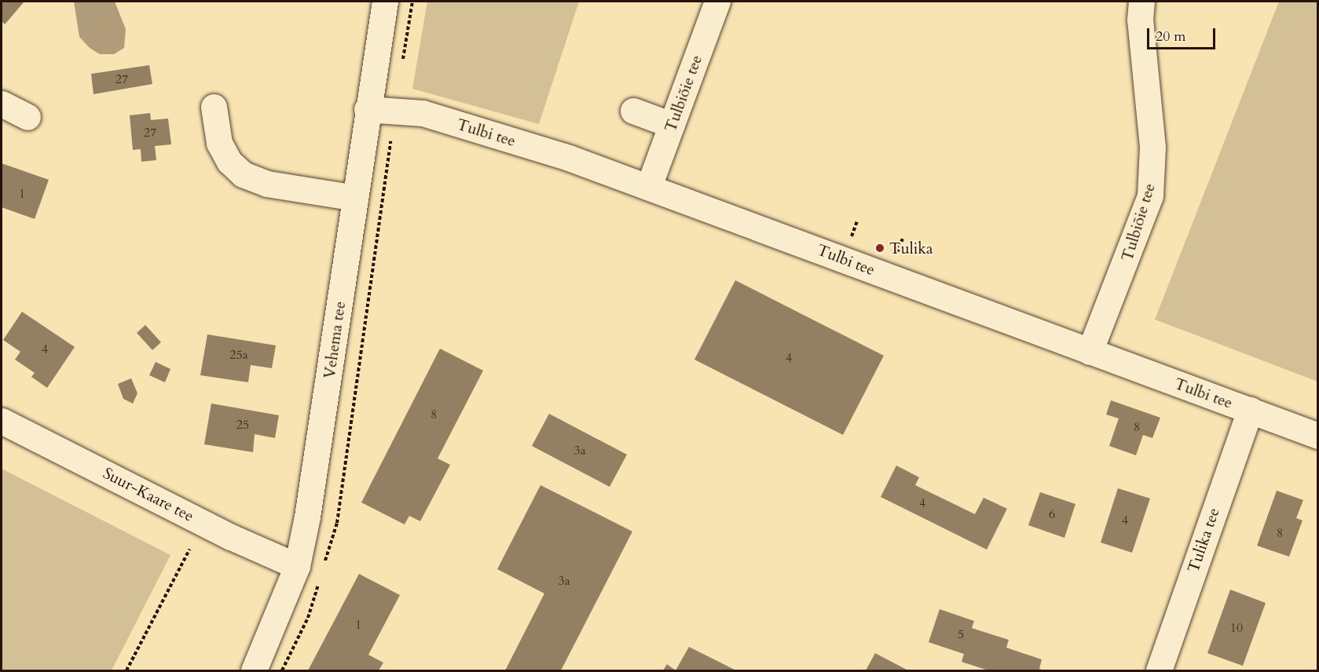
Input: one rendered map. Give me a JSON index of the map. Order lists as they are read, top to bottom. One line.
{"streets":{"street":["Tulbiõie tee","Tulbi tee","Vehema tee","Suur-Kaare tee","Tulika tee"]},"crossings":[["Tulbiõie tee","Tulbi tee"],["Tulbi tee","Vehema tee"],["Tulbi tee","Tulika tee"],["Vehema tee","Suur-Kaare tee"]],"places":["Tulika"],"house_numbers":["27","27","1","4","25a","4","8","25","8","3a","4","6","4","8","3a","1","10","5"],"scale_bar":"20 m"}
